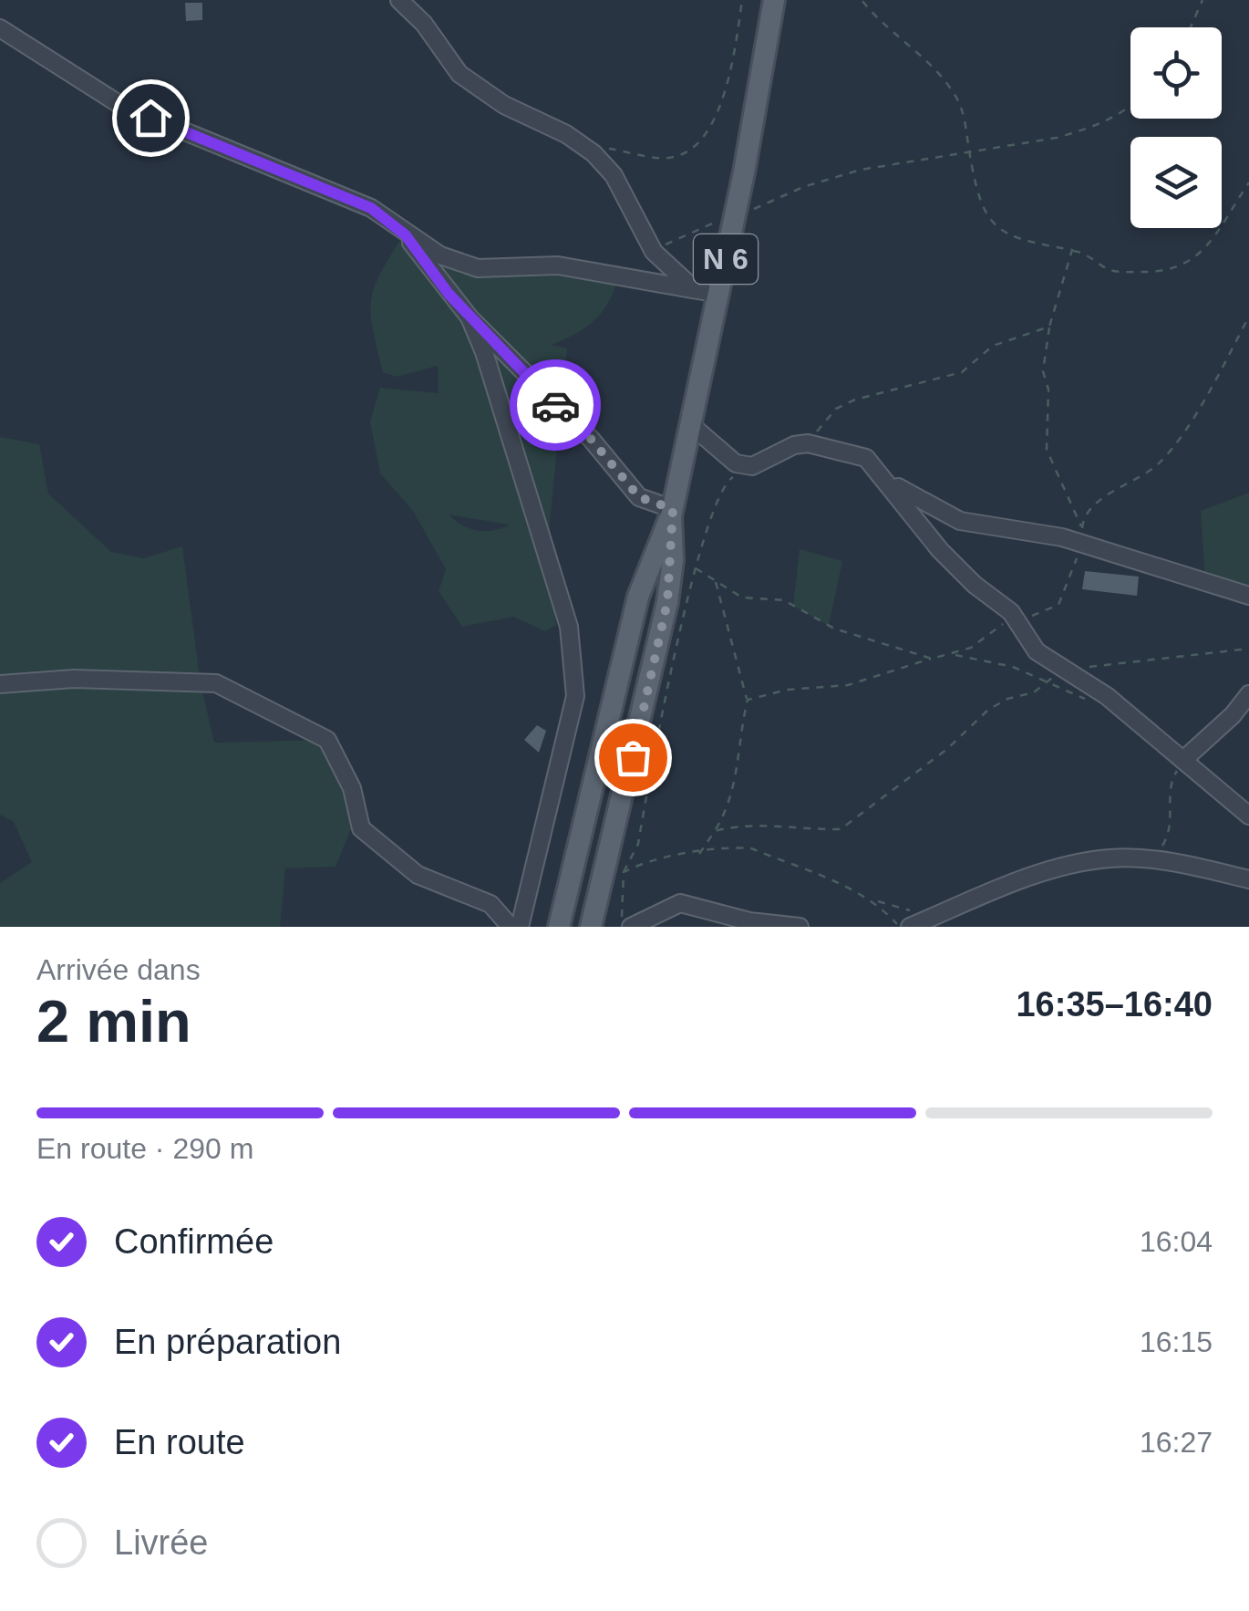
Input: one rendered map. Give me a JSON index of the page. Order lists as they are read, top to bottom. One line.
{"streets":{"main road":["N 6"]},"page":{"heading":["2 min","Arrivée dans","16:35–16:40"],"bar":"En route · 290 m","list":[["Confirmée","16:04"],["En préparation","16:15"],["En route","16:27"],"Livrée"]}}
